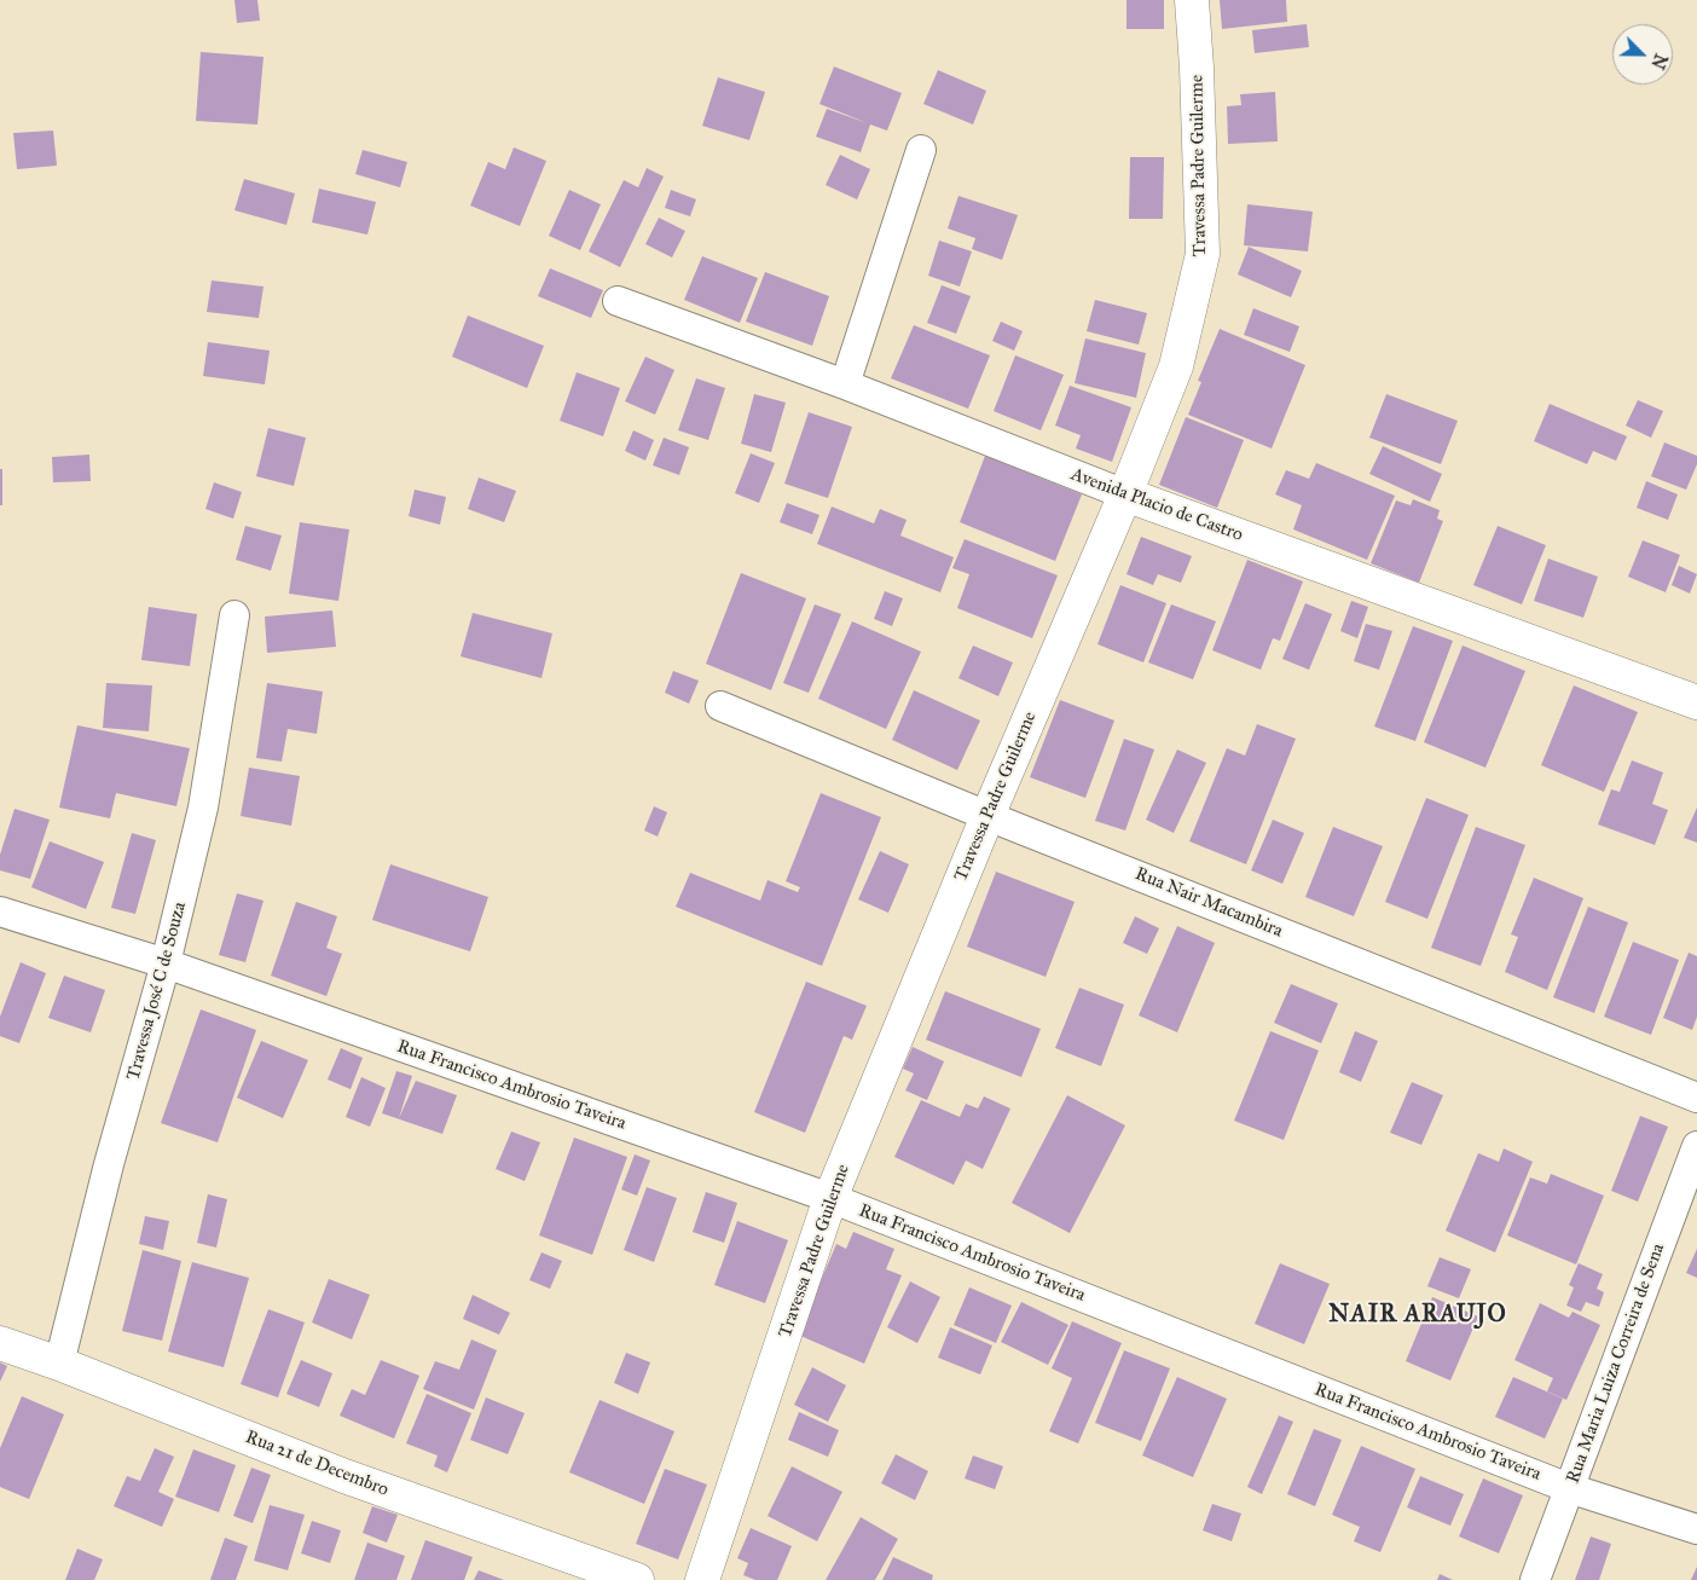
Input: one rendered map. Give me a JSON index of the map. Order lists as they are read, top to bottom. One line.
{"streets":{"street":["Travessa Padre Guilerme","Avenida Placio de Castro","Rua Nair Macambira","Travessa José C de Souza","Rua Francisco Ambrosio Taveira","Rua Maria Luiza Correira de Sena","Rua 21 de Decembro"]},"crossings":[["Travessa Padre Guilerme","Avenida Placio de Castro"],["Travessa Padre Guilerme","Rua Nair Macambira"],["Travessa Padre Guilerme","Rua Francisco Ambrosio Taveira"],["Travessa José C de Souza","Rua Francisco Ambrosio Taveira"],["Travessa José C de Souza","Rua 21 de Decembro"],["Rua Francisco Ambrosio Taveira","Rua Maria Luiza Correira de Sena"]],"districts":["NAIR ARAUJO"],"north":"bottom right"}
